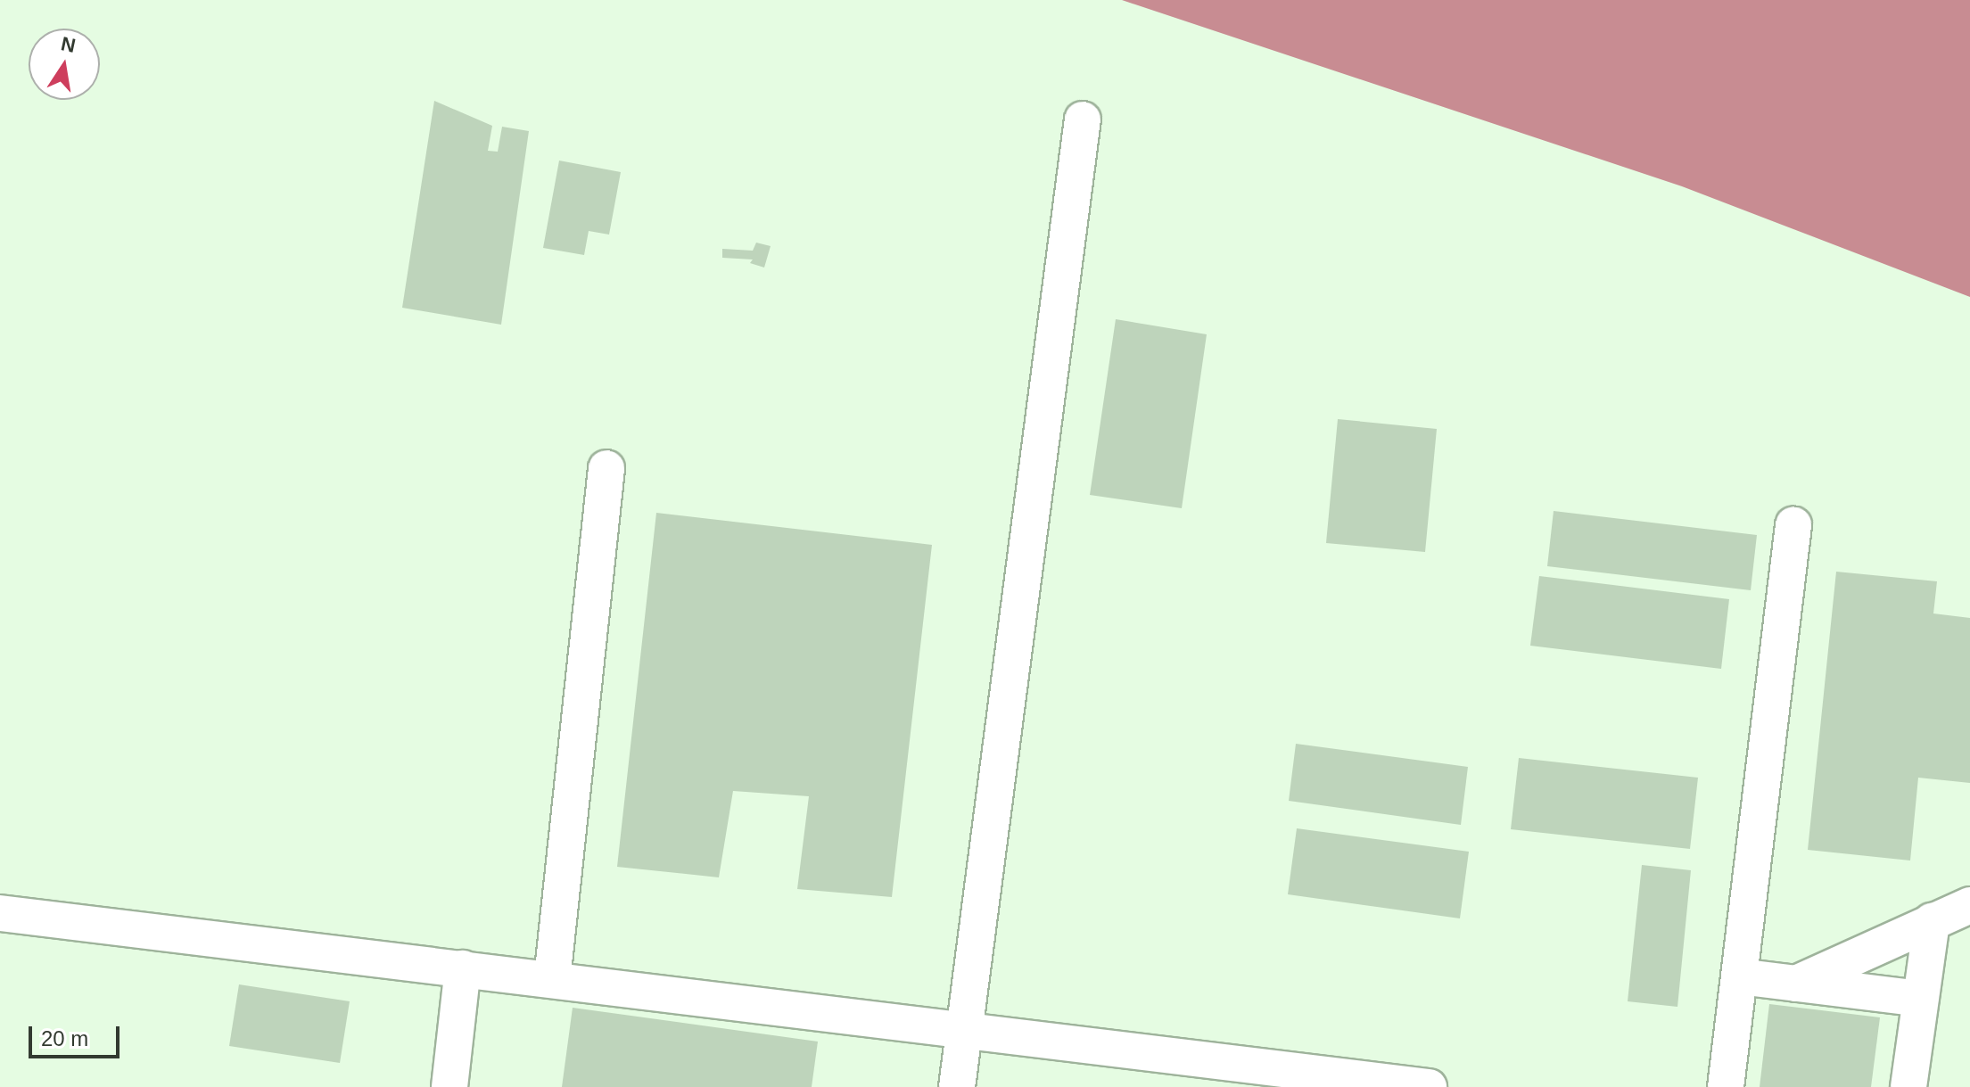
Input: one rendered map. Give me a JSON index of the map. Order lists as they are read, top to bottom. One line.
{"scale_bar":"20 m","north":"top"}
